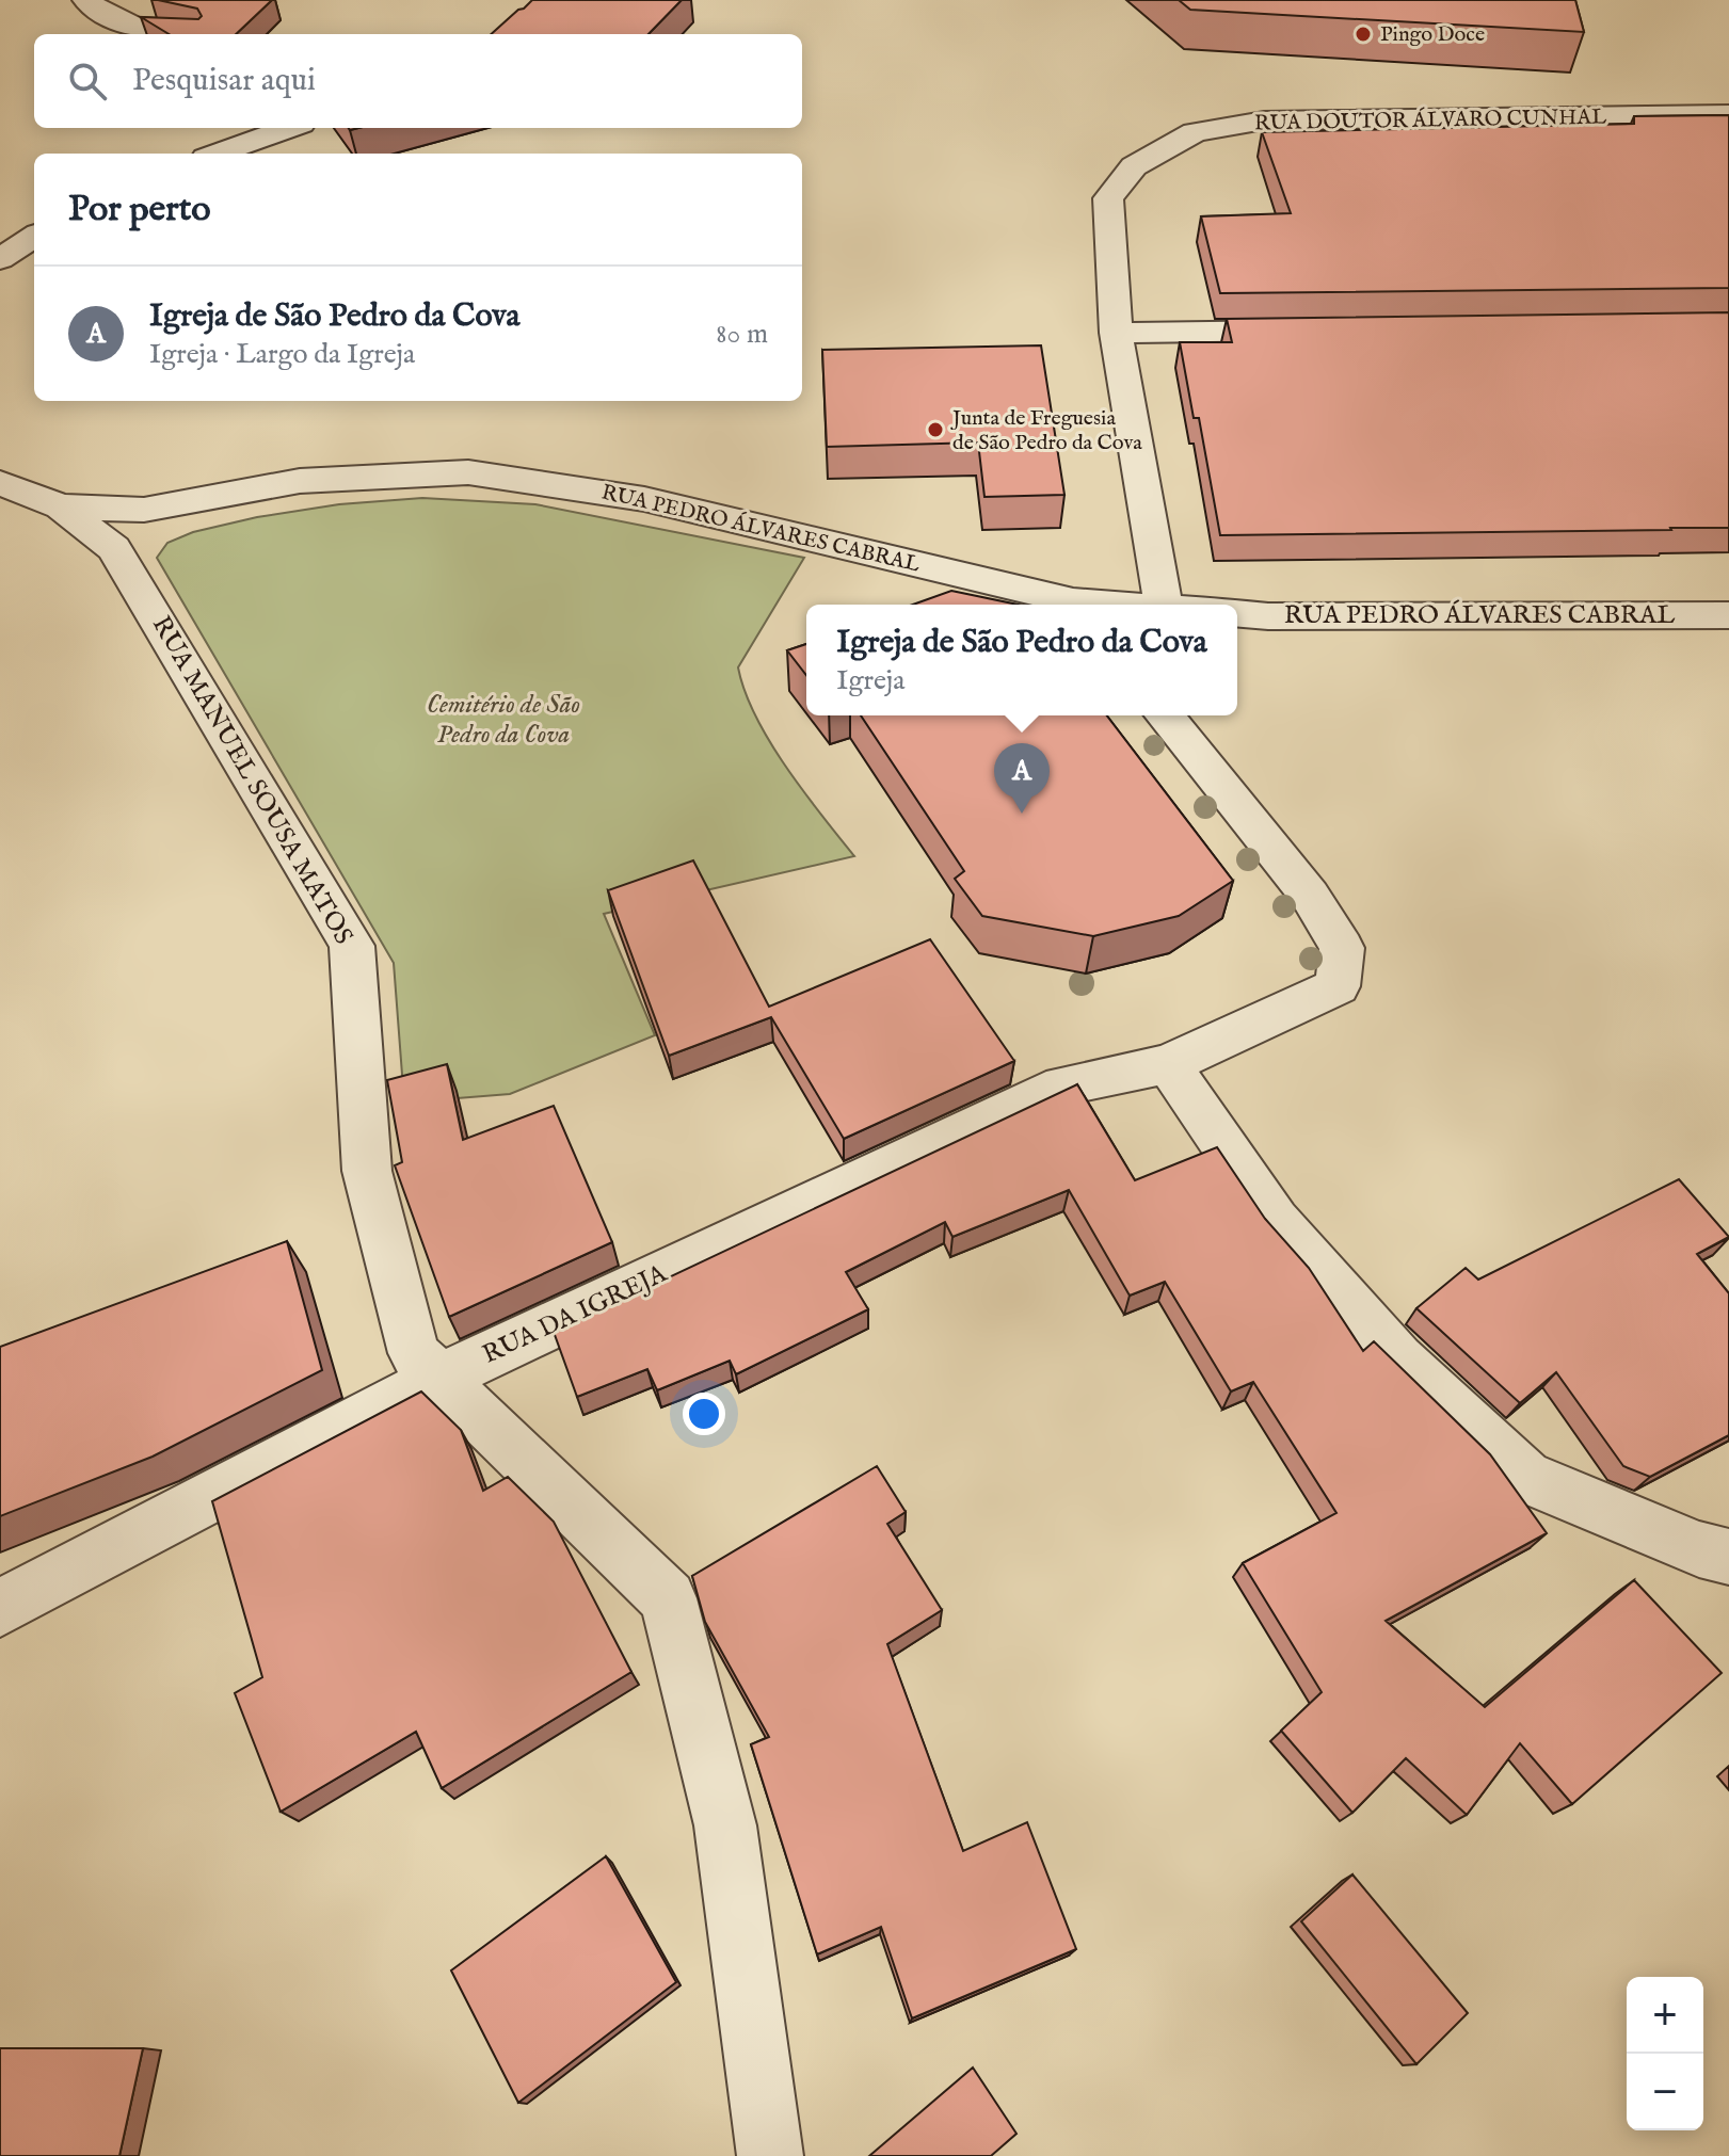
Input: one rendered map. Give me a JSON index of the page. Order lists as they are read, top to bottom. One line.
{"streets":{"street":["RUA DOUTOR ÁLVARO CUNHAL","RUA PEDRO ÁLVARES CABRAL","RUA MANUEL SOUSA MATOS","RUA DA IGREJA"]},"crossings":[["RUA PEDRO ÁLVARES CABRAL","RUA MANUEL SOUSA MATOS"],["RUA MANUEL SOUSA MATOS","RUA DA IGREJA"]],"parks":["Cemitério de São Pedro da Cova"],"places":["Pingo Doce","Junta de Freguesia de São Pedro da Cova"],"page":{"search":"Pesquisar aqui","heading":"Por perto","list":[{"mark":"A","name":"Igreja de São Pedro da Cova","note":"Igreja · Largo da Igreja","value":"80 m"}],"popup":["Igreja de São Pedro da Cova","Igreja"],"pins":"A","map_buttons":["+","−"]}}
